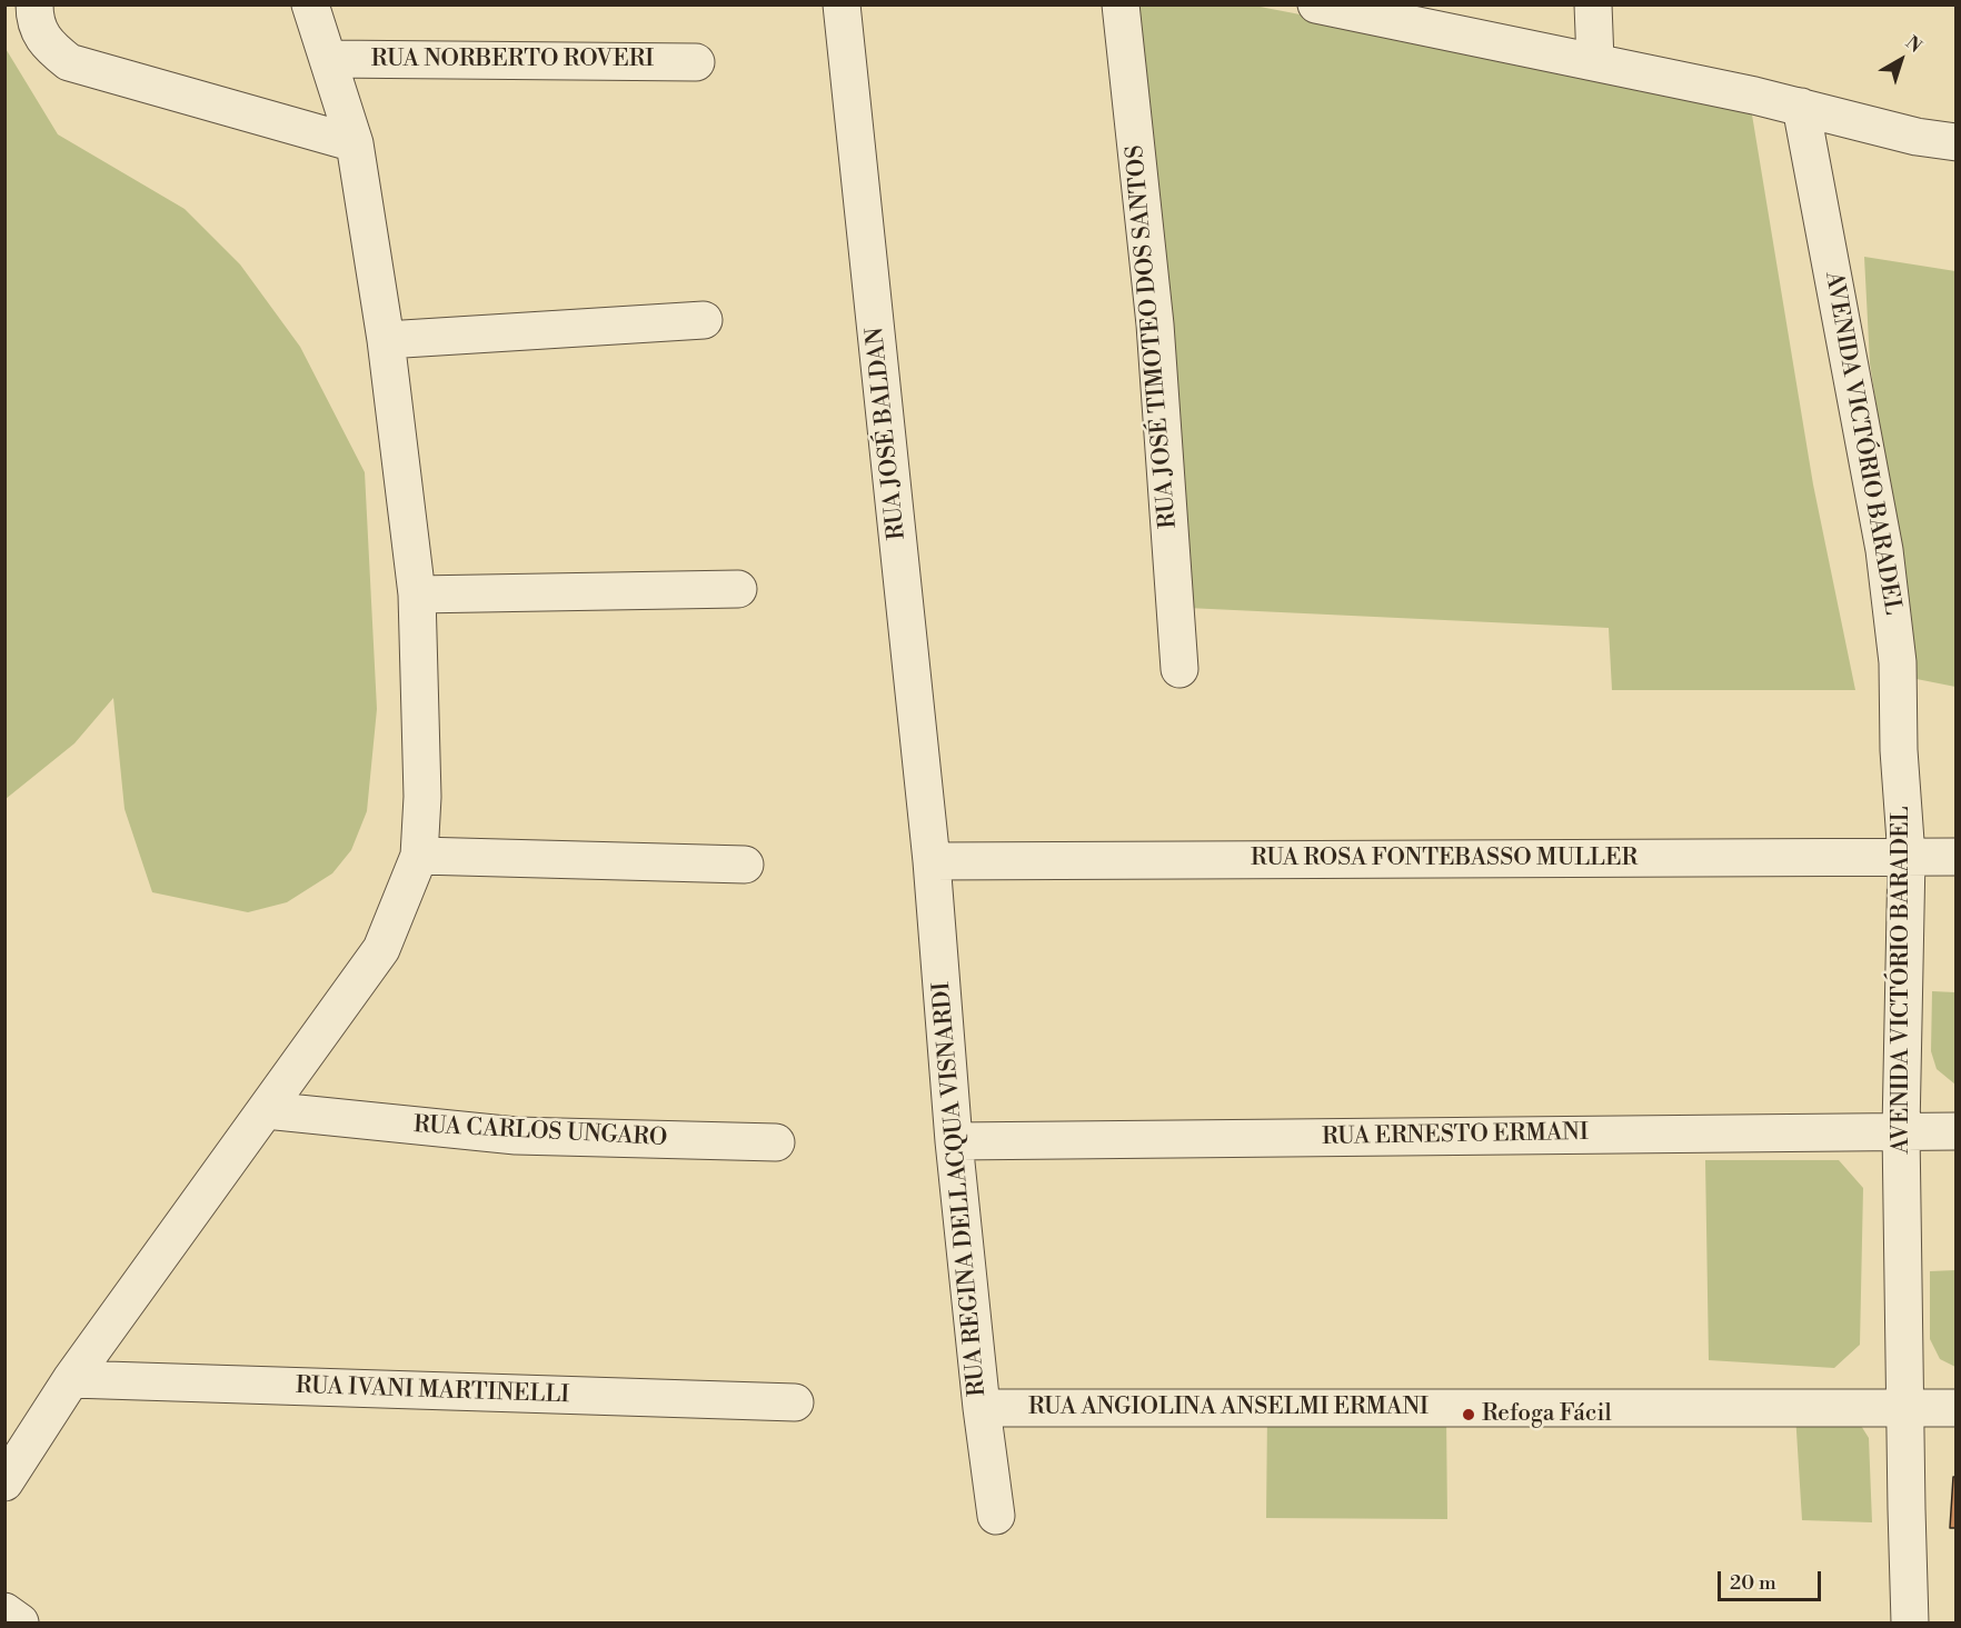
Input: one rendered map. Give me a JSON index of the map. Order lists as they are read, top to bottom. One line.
{"streets":{"street":["RUA NORBERTO ROVERI","RUA JOSÉ TIMOTEO DOS SANTOS","RUA JOSÉ BALDAN","AVENIDA VICTÓRIO BARADEL","RUA ROSA FONTEBASSO MULLER","RUA CARLOS UNGARO","RUA ERNESTO ERMANI","RUA REGINA DELLACQUA VISNARDI","RUA IVANI MARTINELLI","RUA ANGIOLINA ANSELMI ERMANI"]},"crossings":[["RUA JOSÉ BALDAN","RUA ROSA FONTEBASSO MULLER"],["RUA JOSÉ BALDAN","RUA REGINA DELLACQUA VISNARDI"],["AVENIDA VICTÓRIO BARADEL","RUA ROSA FONTEBASSO MULLER"],["AVENIDA VICTÓRIO BARADEL","RUA ERNESTO ERMANI"],["AVENIDA VICTÓRIO BARADEL","RUA ANGIOLINA ANSELMI ERMANI"],["RUA ROSA FONTEBASSO MULLER","RUA REGINA DELLACQUA VISNARDI"],["RUA ERNESTO ERMANI","RUA REGINA DELLACQUA VISNARDI"],["RUA REGINA DELLACQUA VISNARDI","RUA ANGIOLINA ANSELMI ERMANI"]],"places":["Refoga Fácil"],"scale_bar":"20 m","north":"top right"}
